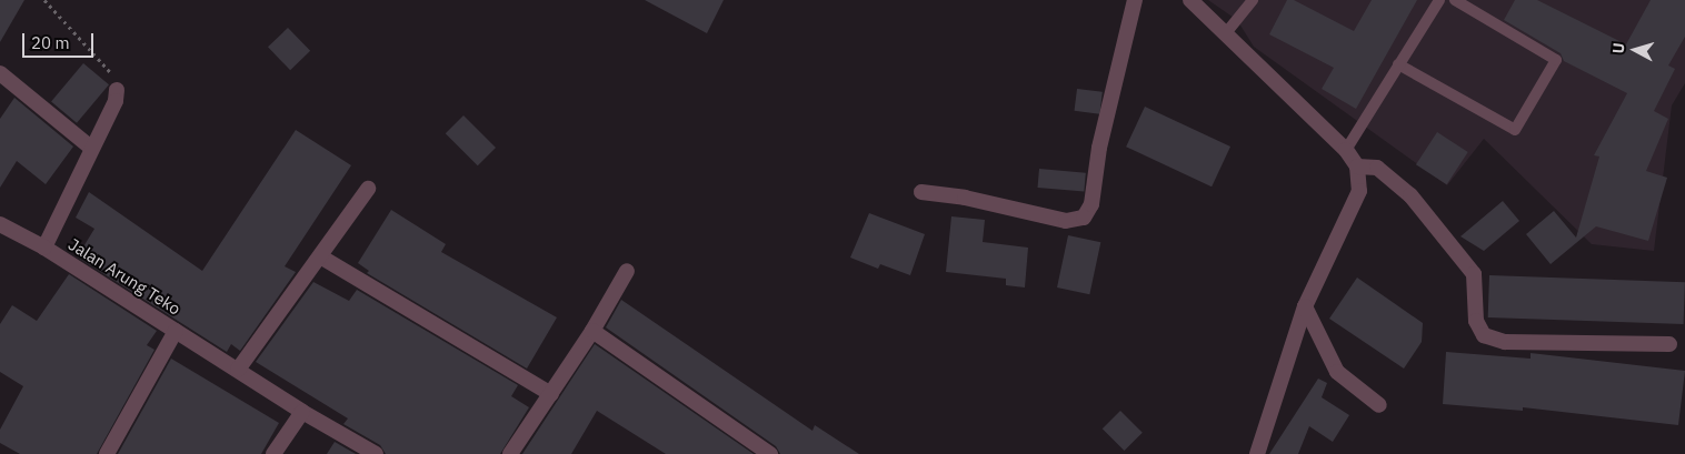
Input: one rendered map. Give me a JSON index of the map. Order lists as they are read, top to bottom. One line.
{"streets":{"street":["Jalan Arung Teko"]},"scale_bar":"20 m","north":"left"}
